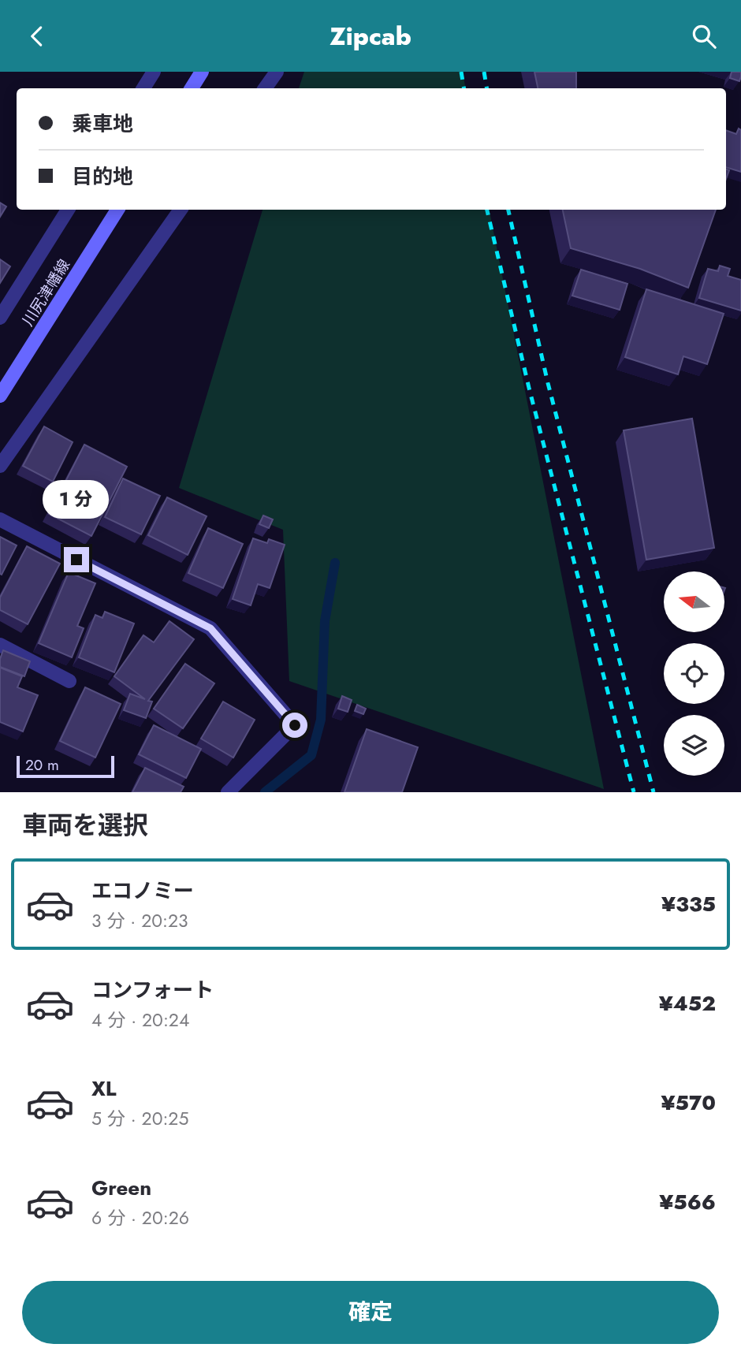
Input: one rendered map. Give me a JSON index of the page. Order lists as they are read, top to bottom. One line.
{"streets":{"main road":["川尻津幡線"]},"scale_bar":"20 m","north":"left","page":{"header":"Zipcab","banner":["乗車地","目的地"],"bubble":"1 分","scale":"20 m","heading":"車両を選択","list":[{"name":"エコノミー","note":"3 分 · 20:23","value":"¥335"},{"name":"コンフォート","note":"4 分 · 20:24","value":"¥452"},{"name":"XL","note":"5 分 · 20:25","value":"¥570"},{"name":"Green","note":"6 分 · 20:26","value":"¥566"}],"buttons":"確定"}}
